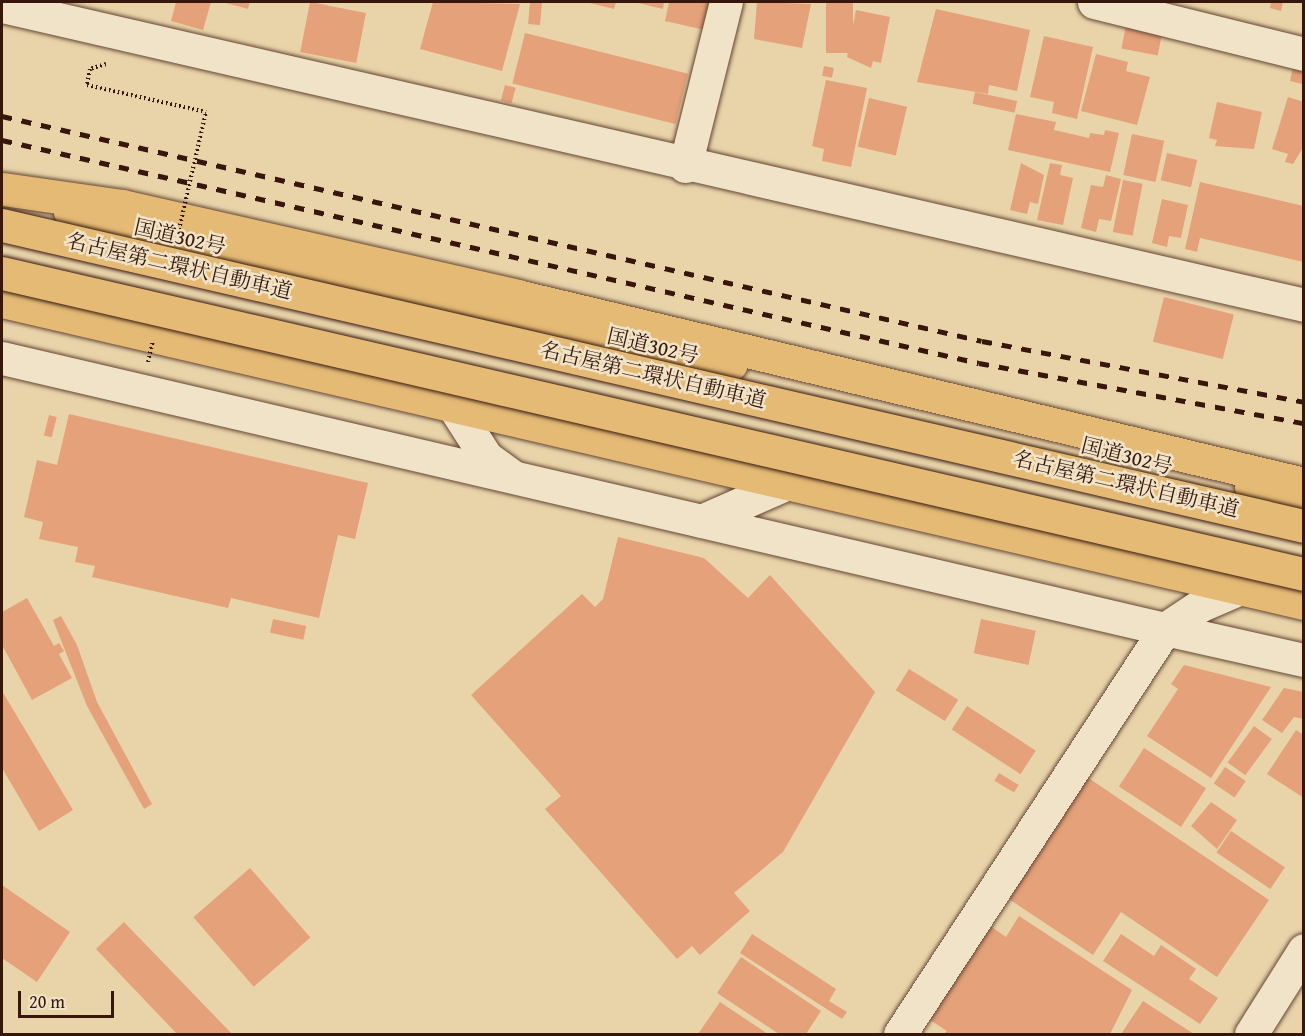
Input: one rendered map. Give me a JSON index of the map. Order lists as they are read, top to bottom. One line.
{"streets":{"highway":["国道302号","名古屋第二環状自動車道"]},"scale_bar":"20 m"}
